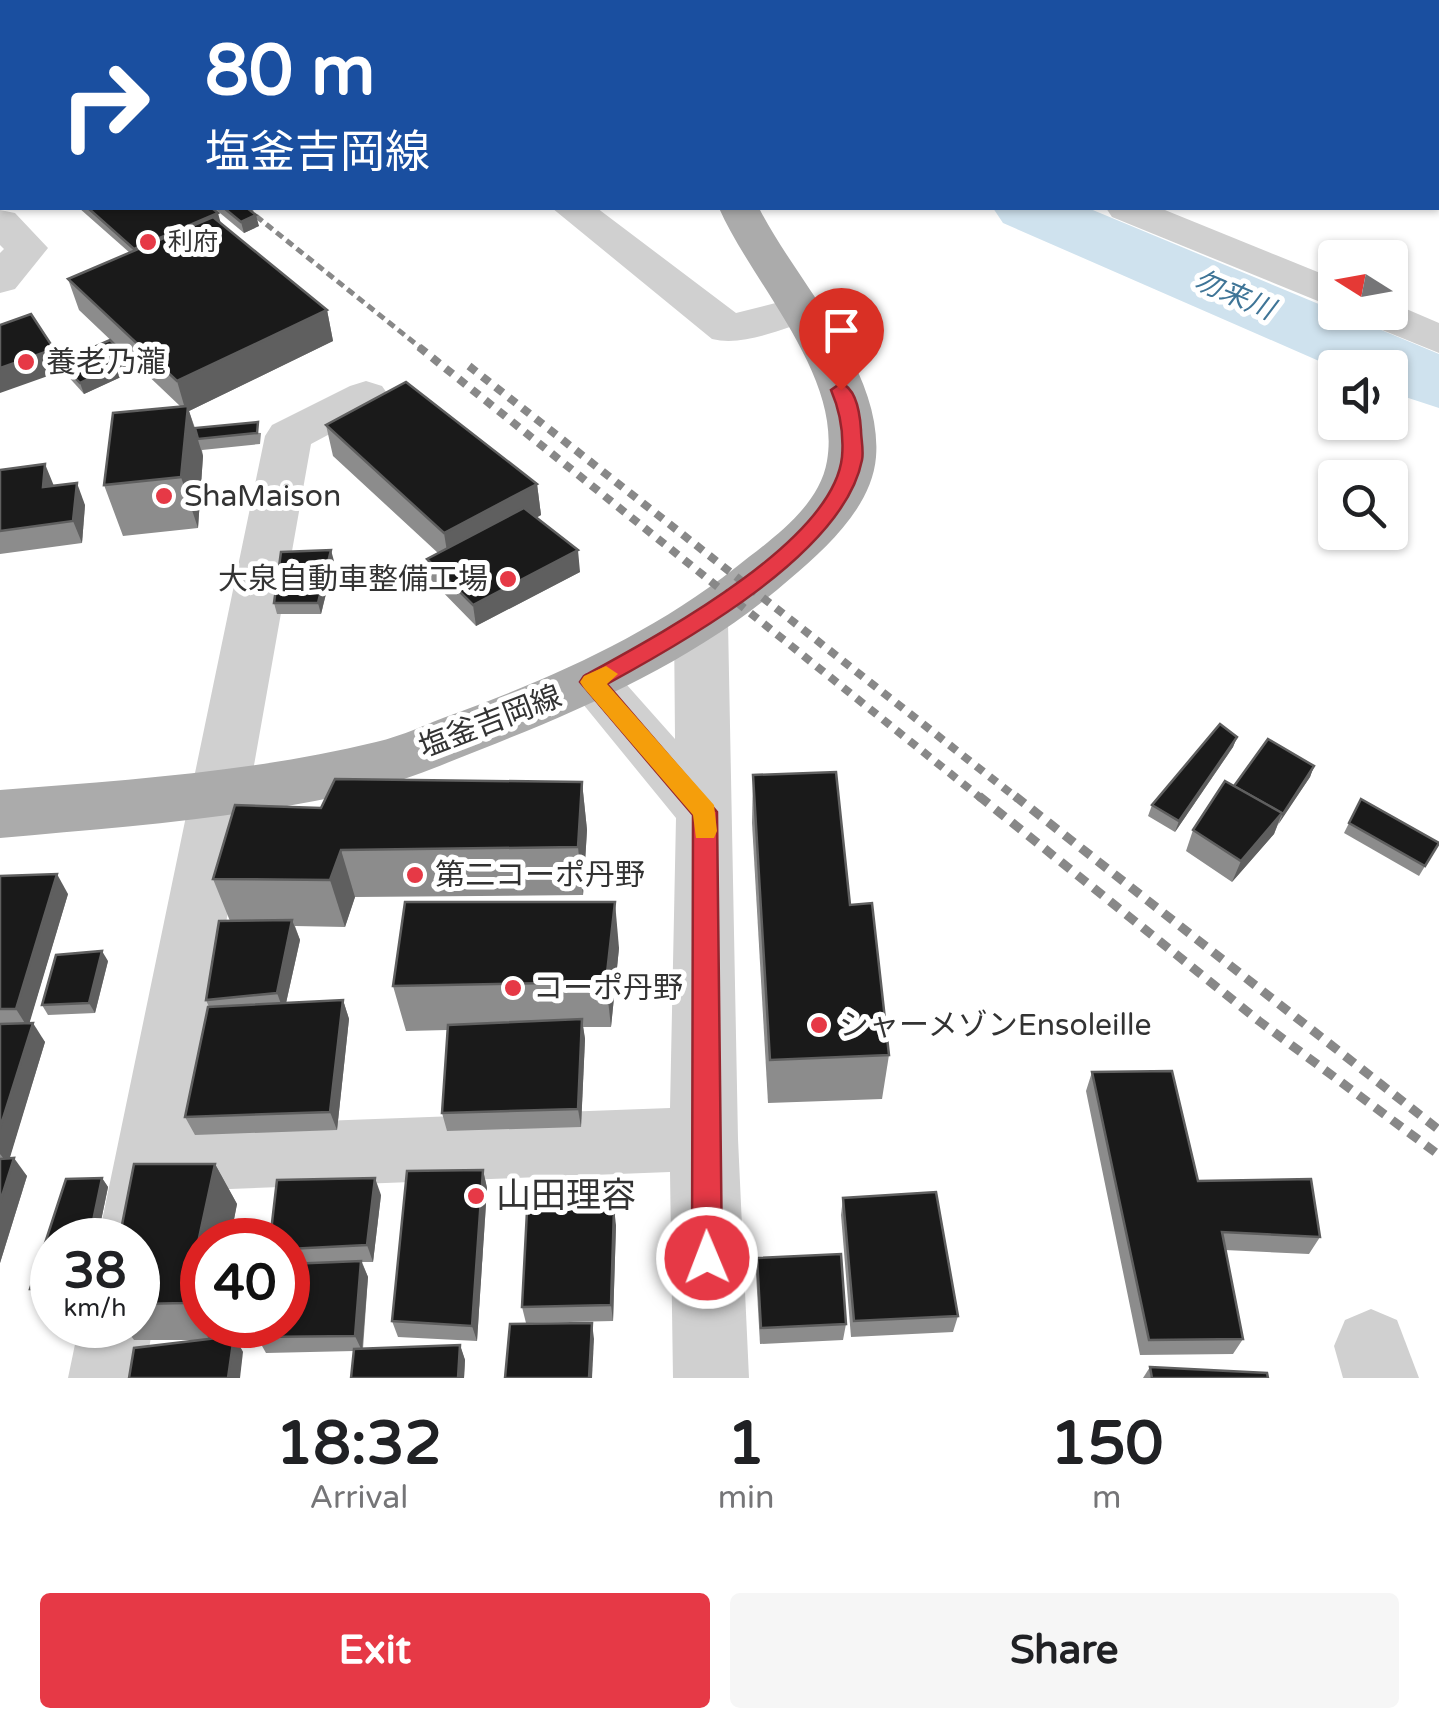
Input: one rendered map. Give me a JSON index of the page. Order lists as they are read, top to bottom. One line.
{"streets":{"main road":["塩釜吉岡線"]},"water":["勿来川"],"places":["利府","養老乃瀧","ShaMaison","大泉自動車整備工場","第二コーポ丹野","コーポ丹野","シャーメゾンEnsoleille","山田理容"],"north":"left","page":{"turn":["80 m","塩釜吉岡線"],"speed":"38 km/h","limit":"40","eta":["18:32","Arrival","1","min","150","m"],"buttons":["Exit","Share"]}}
